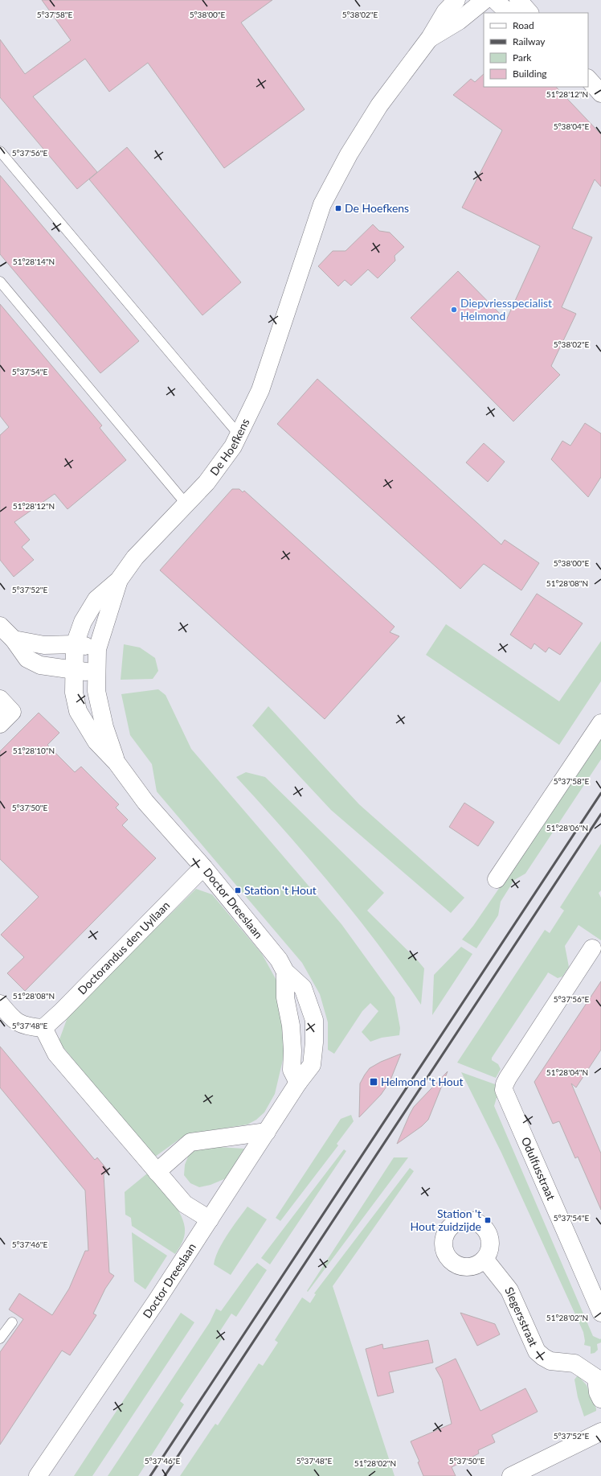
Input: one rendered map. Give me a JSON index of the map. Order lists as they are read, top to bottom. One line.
{"streets":{"street":["De Hoefkens","Doctor Dreeslaan","Doctorandus den Uyllaan","Odulfusstraat","Slegersstraat"]},"crossings":[["De Hoefkens","Doctor Dreeslaan"],["Doctor Dreeslaan","Doctorandus den Uyllaan"]],"places":{"transit":["De Hoefkens","Station 't Hout","Helmond 't Hout","Station 't Hout zuidzijde"],"other":["Diepvriesspecialist Helmond"]},"legend":["Road","Railway","Park","Building"],"coordinates":["5°37'58\"E","5°38'00\"E","5°38'02\"E","51°28'12\"N","5°38'04\"E","5°37'56\"E","51°28'14\"N","5°37'54\"E","51°28'08\"N","5°37'52\"E","51°28'10\"N","5°37'50\"E","51°28'06\"N","5°37'48\"E","51°28'04\"N","5°37'46\"E","51°28'02\"N"]}
